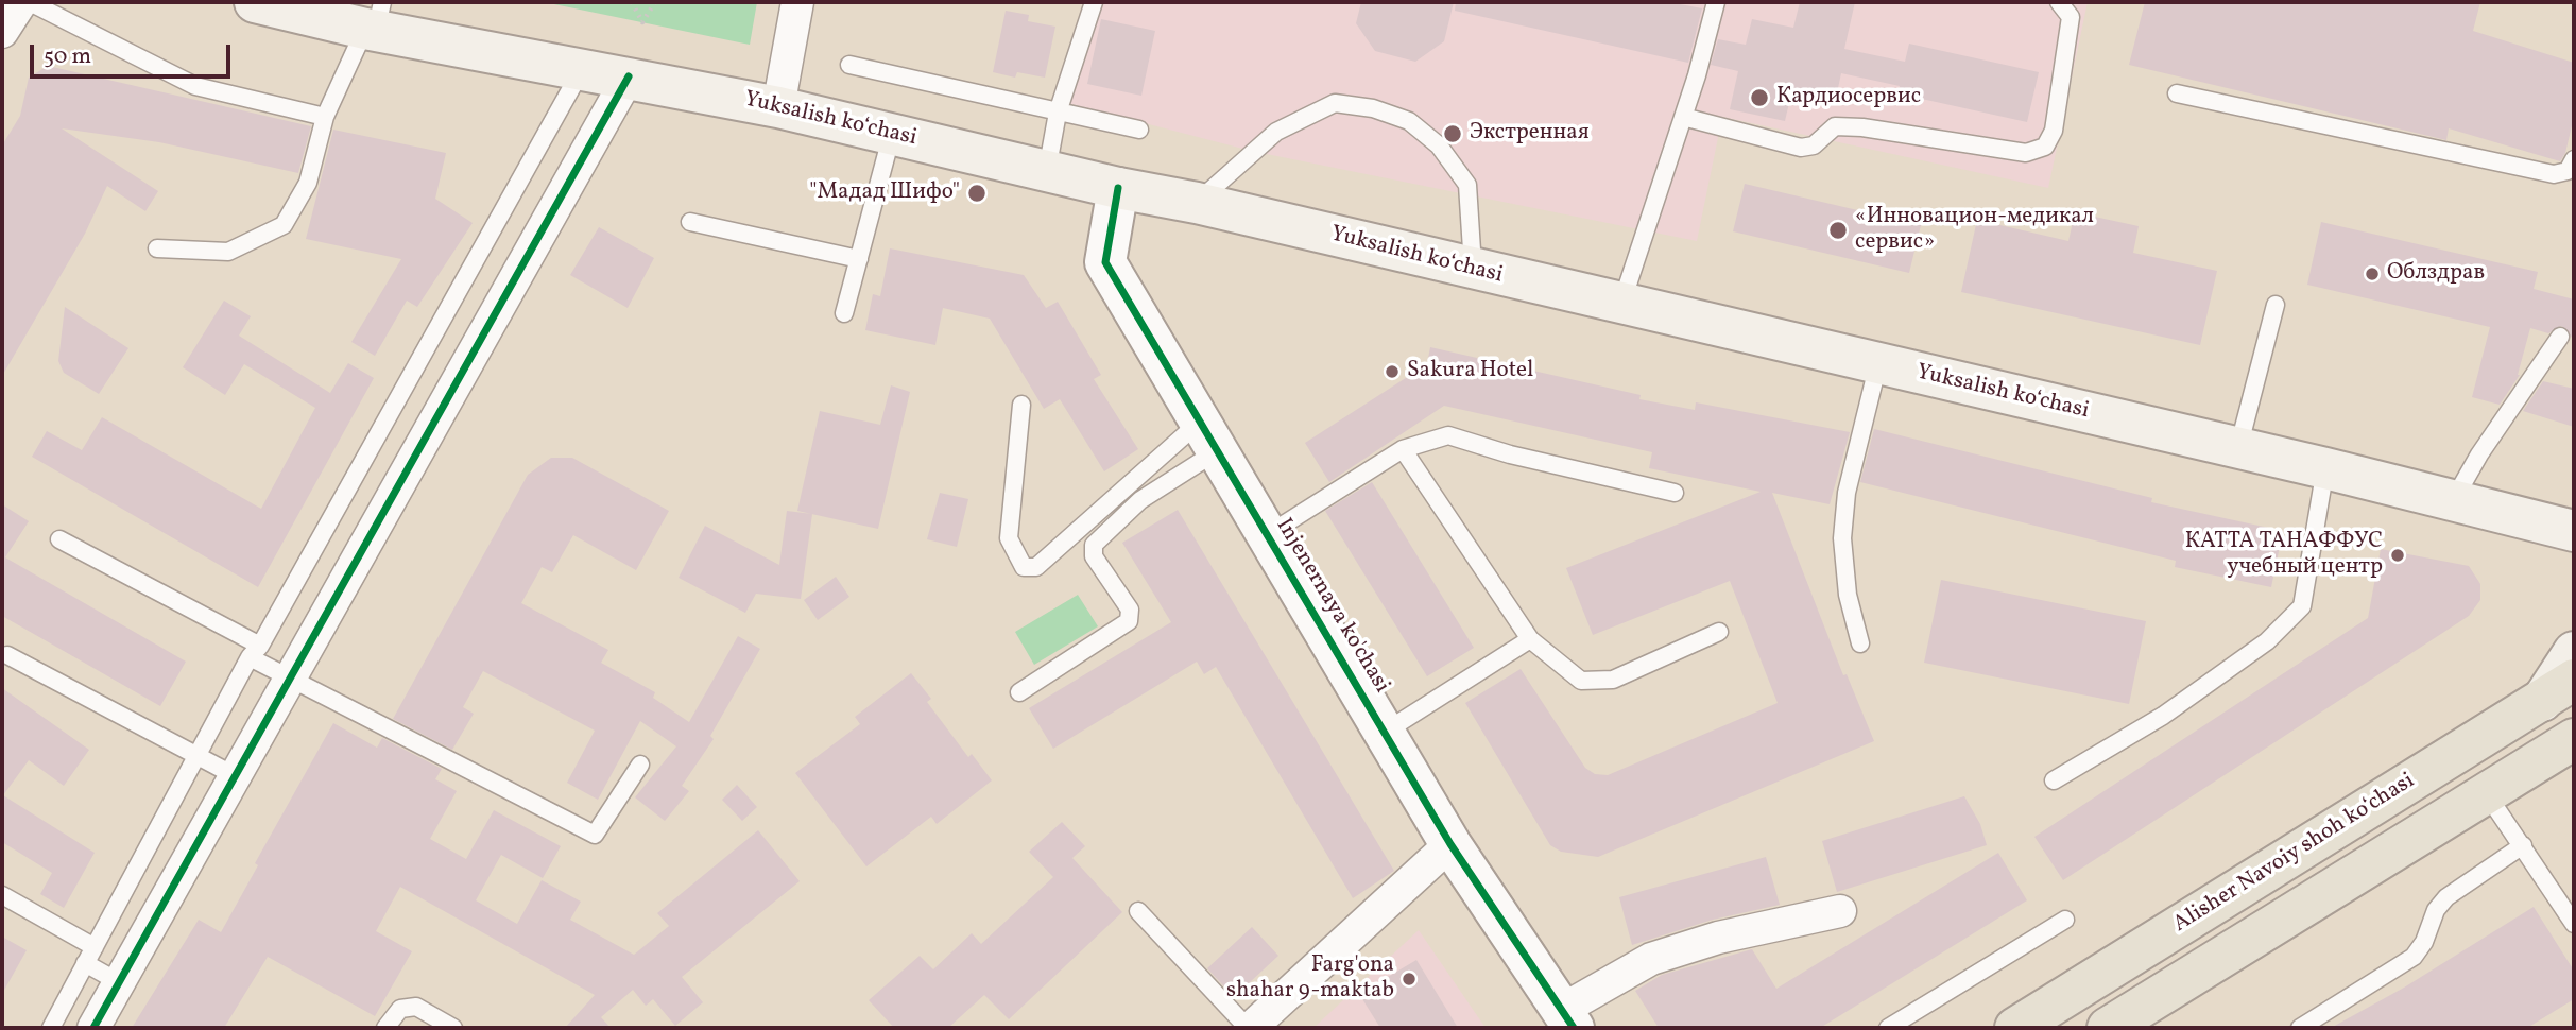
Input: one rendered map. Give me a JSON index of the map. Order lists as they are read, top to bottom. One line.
{"streets":{"main road":["Yuksalish koʻchasi","Alisher Navoiy shoh koʻchasi"],"street":["Injenernaya ko'chasi"]},"crossings":[["Yuksalish koʻchasi","Injenernaya ko'chasi"]],"places":["Кардиосервис","Экстренная","\"Мадад Шифо\"","«Инновацион-медикал сервис»","Облздрав","Sakura Hotel","КАТТА ТАНАФФУС учебный центр","Farg'ona shahar 9-maktab"],"scale_bar":"50 m"}
